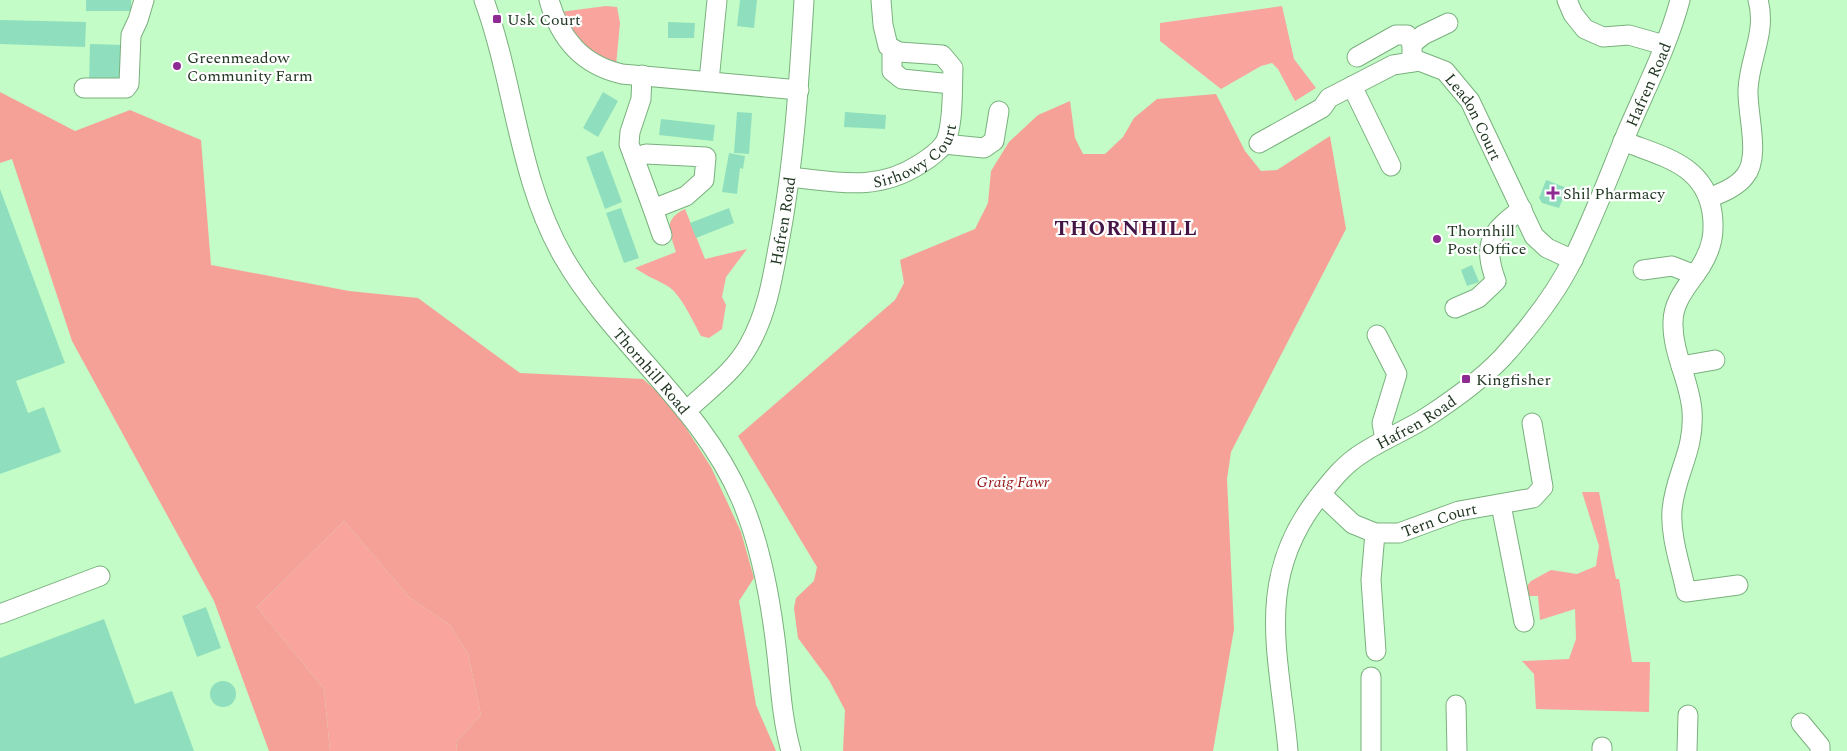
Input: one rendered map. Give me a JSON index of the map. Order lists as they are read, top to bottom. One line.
{"streets":{"street":["Hafren Road","Leadon Court","Sirhowy Court","Thornhill Road","Tern Court"]},"crossings":[["Hafren Road","Leadon Court"],["Hafren Road","Sirhowy Court"],["Hafren Road","Thornhill Road"],["Hafren Road","Tern Court"]],"districts":["THORNHILL"],"parks":["Graig Fawr"],"places":{"transit":["Usk Court","Kingfisher"],"other":["Greenmeadow Community Farm","Thornhill Post Office"],"health":["Shil Pharmacy"]}}
